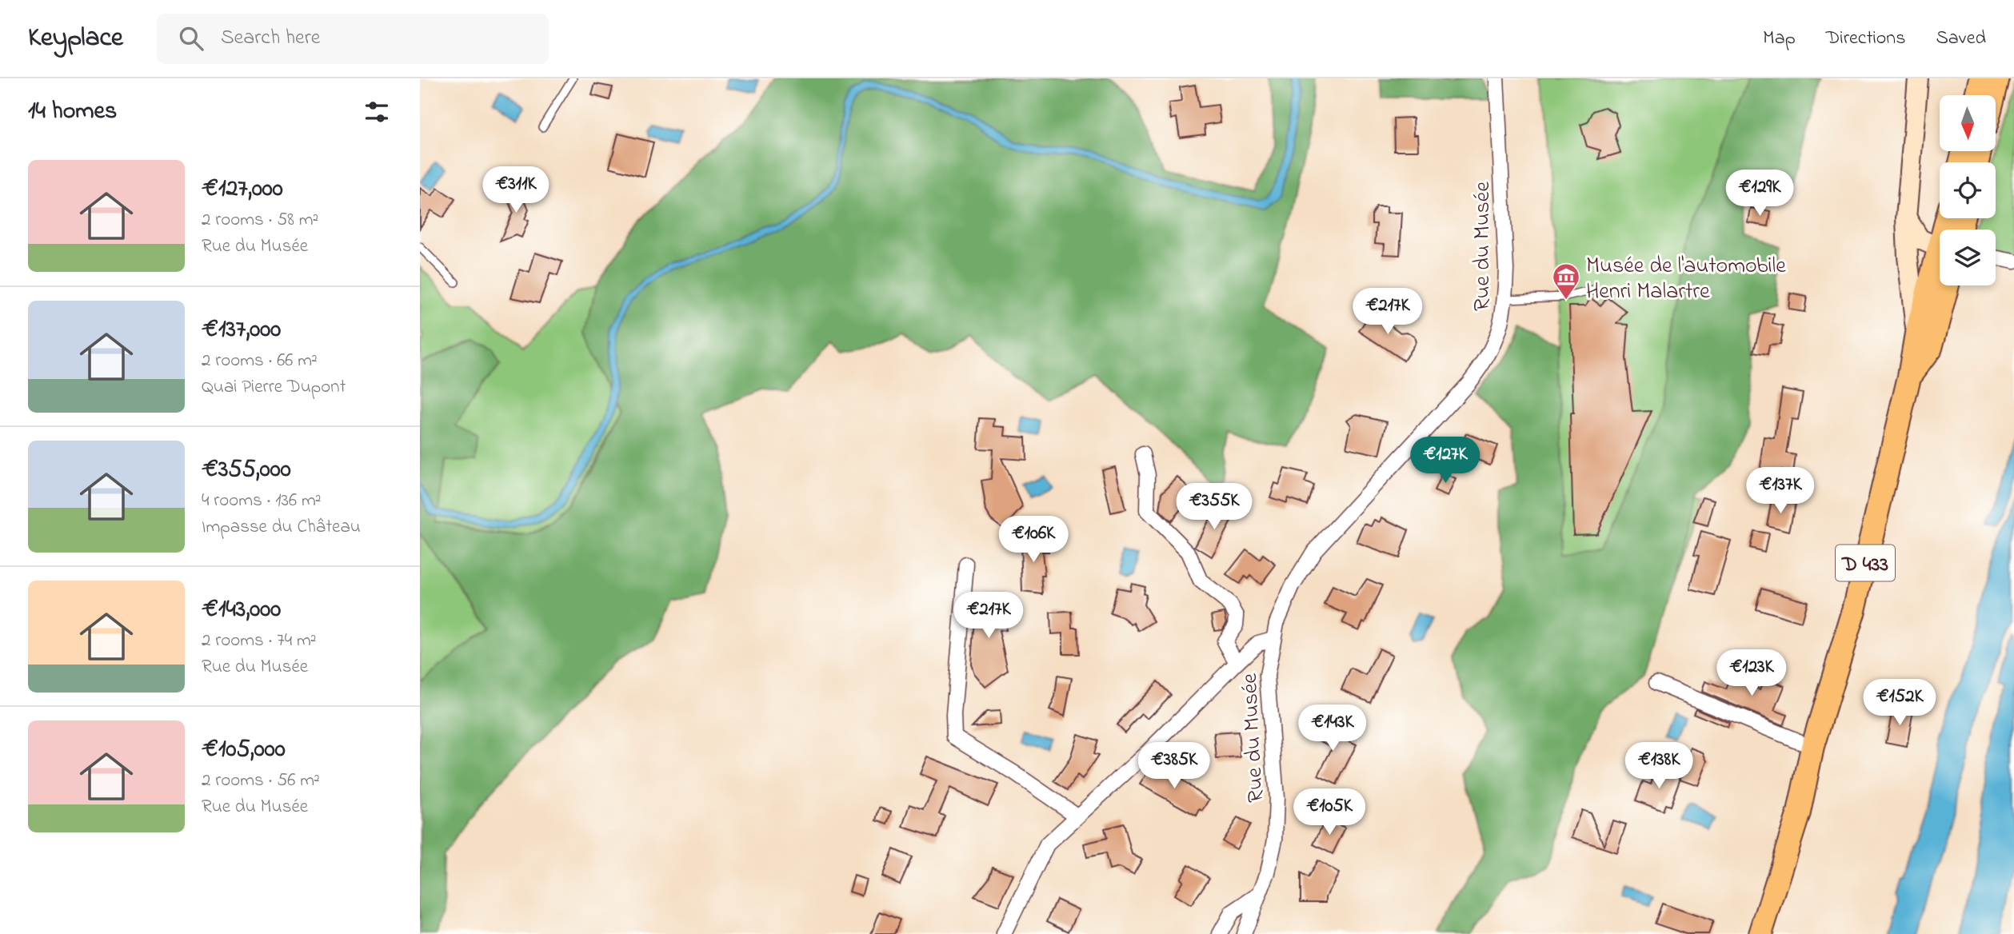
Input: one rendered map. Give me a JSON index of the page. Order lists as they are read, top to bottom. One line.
{"streets":{"main road":["D 433"],"street":["Rue du Musée"]},"places":{"museum":["Musée de l'automobile Henri Malartre"]},"north":"bottom","page":{"header":"Keyplace","search":"Search here","nav":["Map","Directions","Saved"],"heading":"14 homes","list":[{"name":"€127,000","note":"2 rooms · 58 m² · Rue du Musée"},{"name":"€137,000","note":"2 rooms · 66 m² · Quai Pierre Dupont"},{"name":"€355,000","note":"4 rooms · 136 m² · Impasse du Château"},{"name":"€143,000","note":"2 rooms · 74 m² · Rue du Musée"},{"name":"€105,000","note":"2 rooms · 56 m² · Rue du Musée"}],"price":["€311K","€129K","€217K","€127K","€137K","€355K","€106K","€217K","€123K","€152K","€143K","€385K","€138K","€105K"]}}
